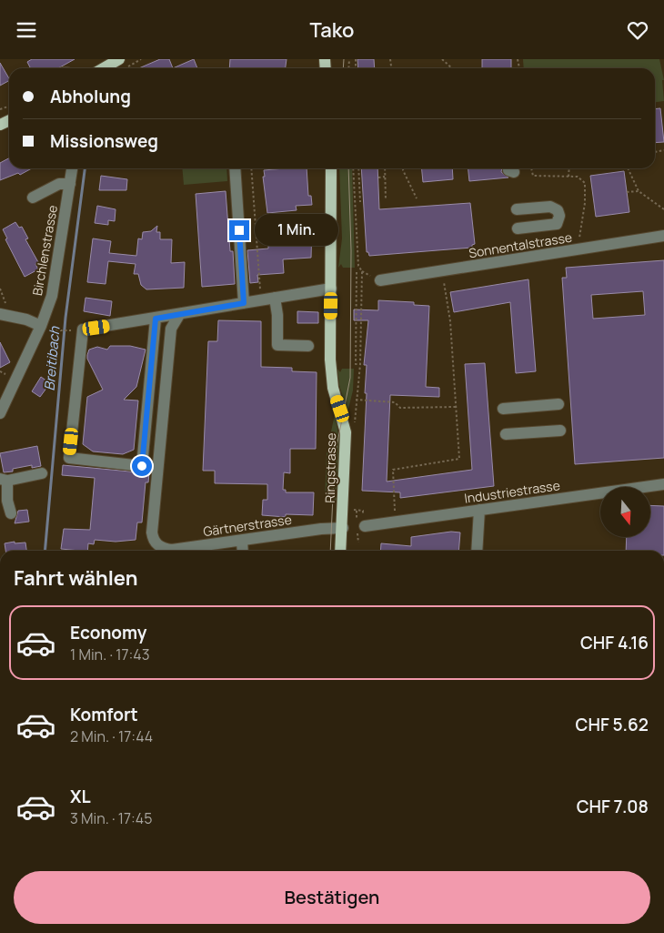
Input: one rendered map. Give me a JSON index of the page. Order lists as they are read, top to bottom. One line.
{"streets":{"main road":["Ringstrasse"],"street":["Sonnentalstrasse","Birchlenstrasse","Industriestrasse","Gärtnerstrasse"]},"crossings":[["Ringstrasse","Gärtnerstrasse"]],"water":["Breitibach"],"north":"bottom","page":{"header":"Tako","banner":["Abholung","Missionsweg"],"bubble":"1 Min.","heading":"Fahrt wählen","list":[{"name":"Economy","note":"1 Min. · 17:43","value":"CHF 4.16"},{"name":"Komfort","note":"2 Min. · 17:44","value":"CHF 5.62"},{"name":"XL","note":"3 Min. · 17:45","value":"CHF 7.08"}],"buttons":"Bestätigen"}}
